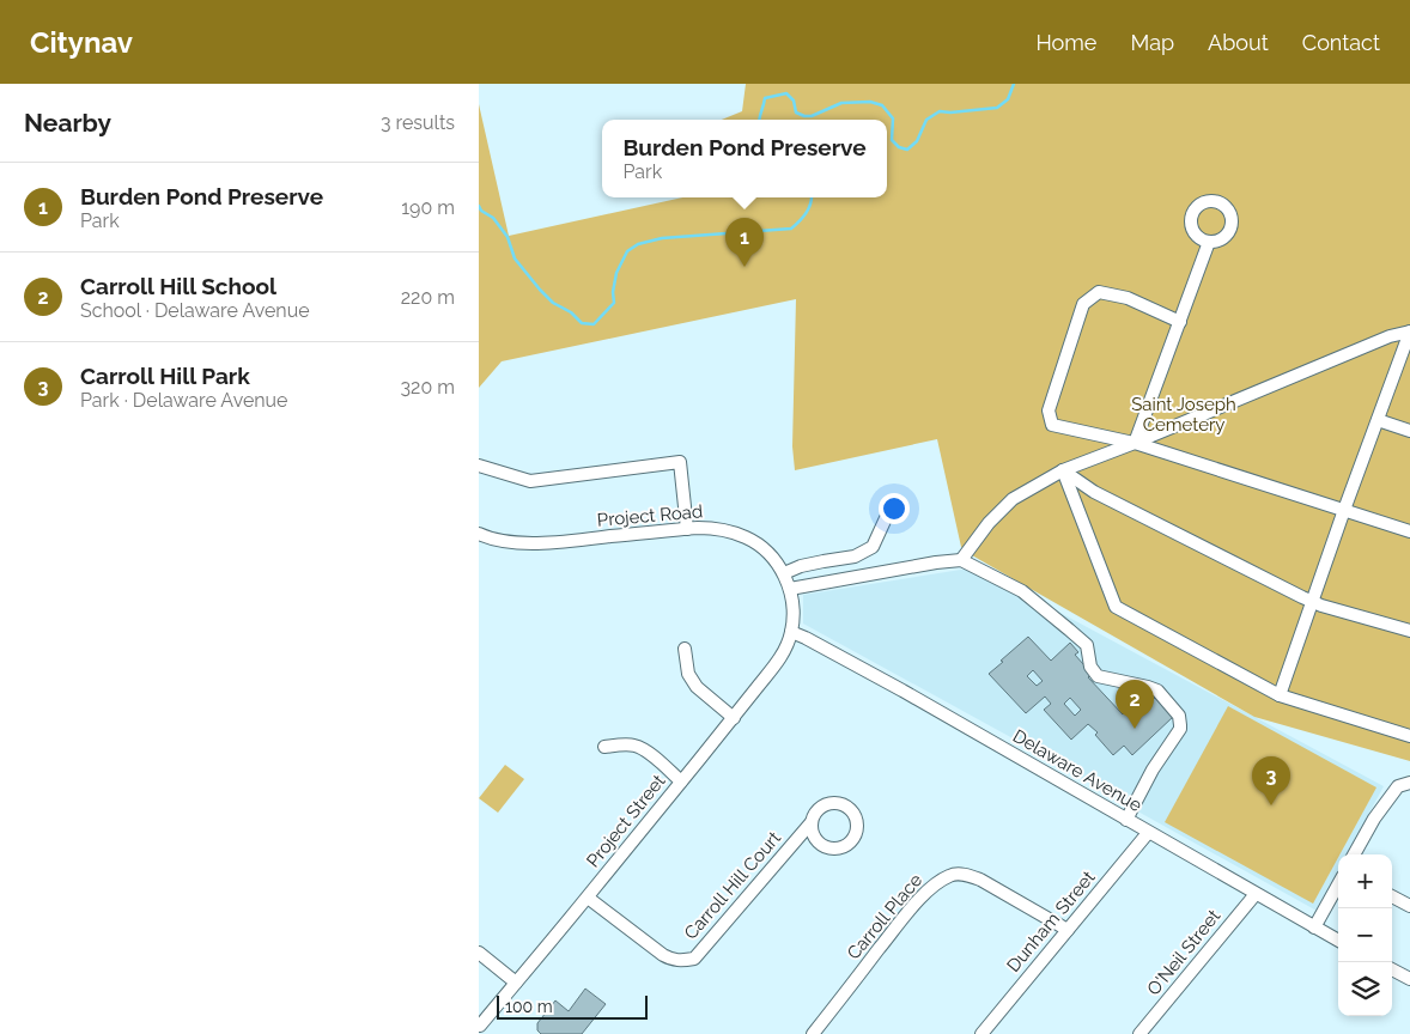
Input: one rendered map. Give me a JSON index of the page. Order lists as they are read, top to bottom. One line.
{"streets":{"street":["Project Road","Delaware Avenue","Project Street","Carroll Hill Court","Carroll Place","Dunham Street","O'Neil Street"]},"crossings":[["Project Road","Delaware Avenue"],["Project Road","Project Street"],["Delaware Avenue","Project Street"],["Delaware Avenue","Dunham Street"],["Delaware Avenue","O'Neil Street"],["Project Street","Carroll Hill Court"],["Carroll Place","Dunham Street"]],"parks":["Saint Joseph Cemetery"],"scale_bar":"100 m","page":{"header":"Citynav","nav":["Home","Map","About","Contact"],"heading":["Nearby","3 results"],"popup":["Burden Pond Preserve","Park"],"list":[{"mark":"1","name":"Burden Pond Preserve","note":"Park","value":"190 m"},{"mark":"2","name":"Carroll Hill School","note":"School · Delaware Avenue","value":"220 m"},{"mark":"3","name":"Carroll Hill Park","note":"Park · Delaware Avenue","value":"320 m"}],"pins":["1","2","3"],"map_buttons":["+","−"],"scale":"100 m"}}
